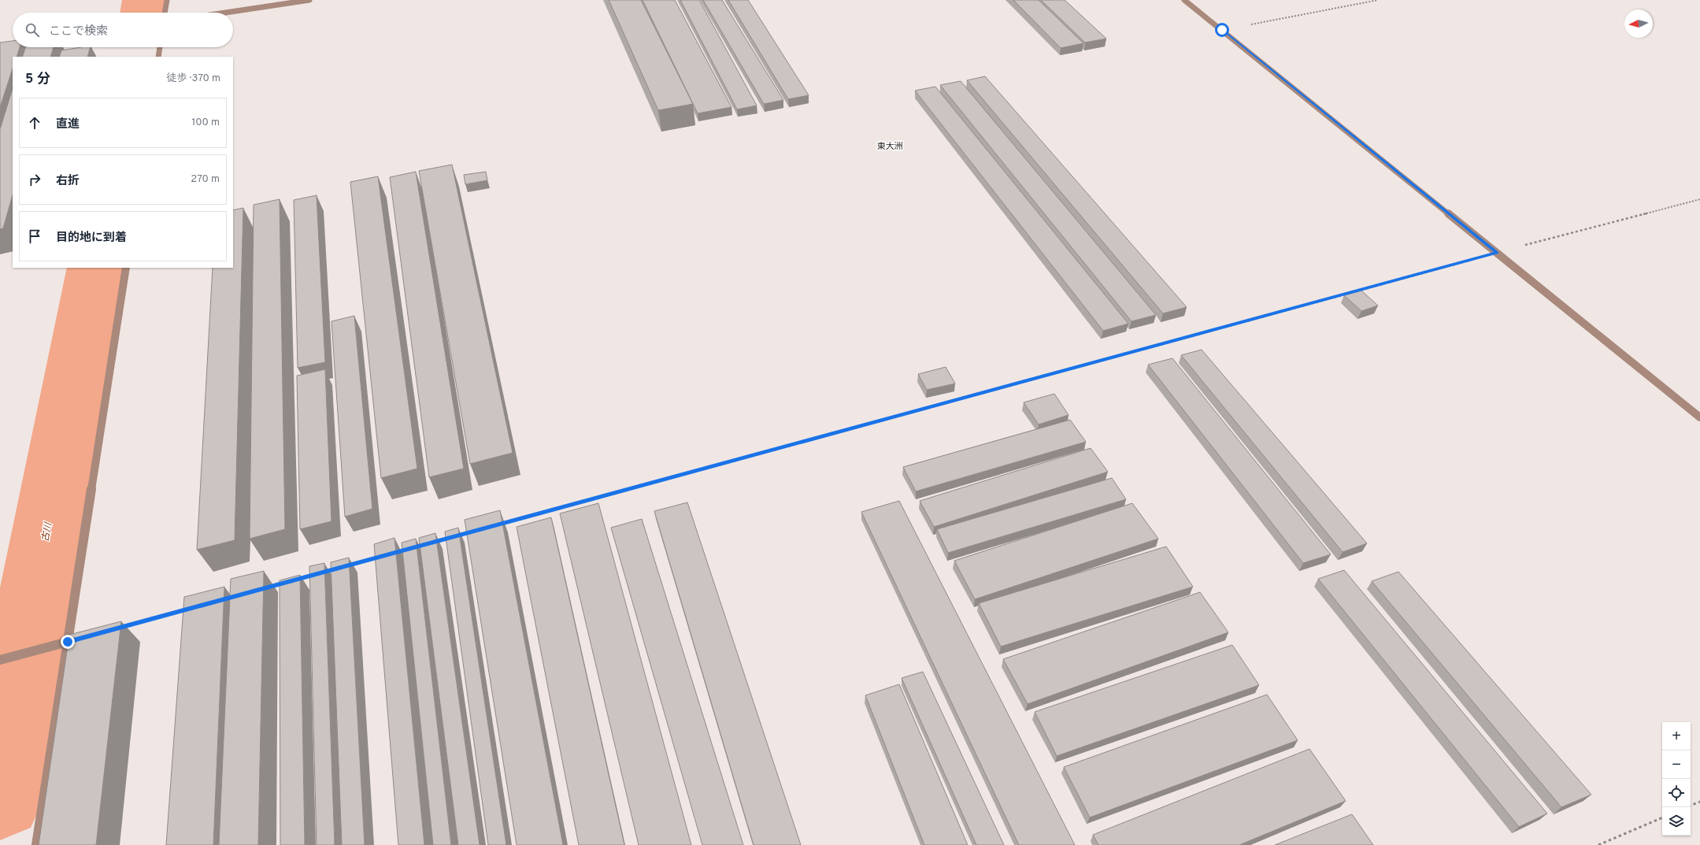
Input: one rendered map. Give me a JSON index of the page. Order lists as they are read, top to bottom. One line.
{"districts":["東大洲"],"water":["古川"],"north":"left","page":{"search":"ここで検索","heading":["5 分","徒歩 · 370 m"],"list":[["直進","100 m"],["右折","270 m"],"目的地に到着"],"map_buttons":["+","−"]}}
